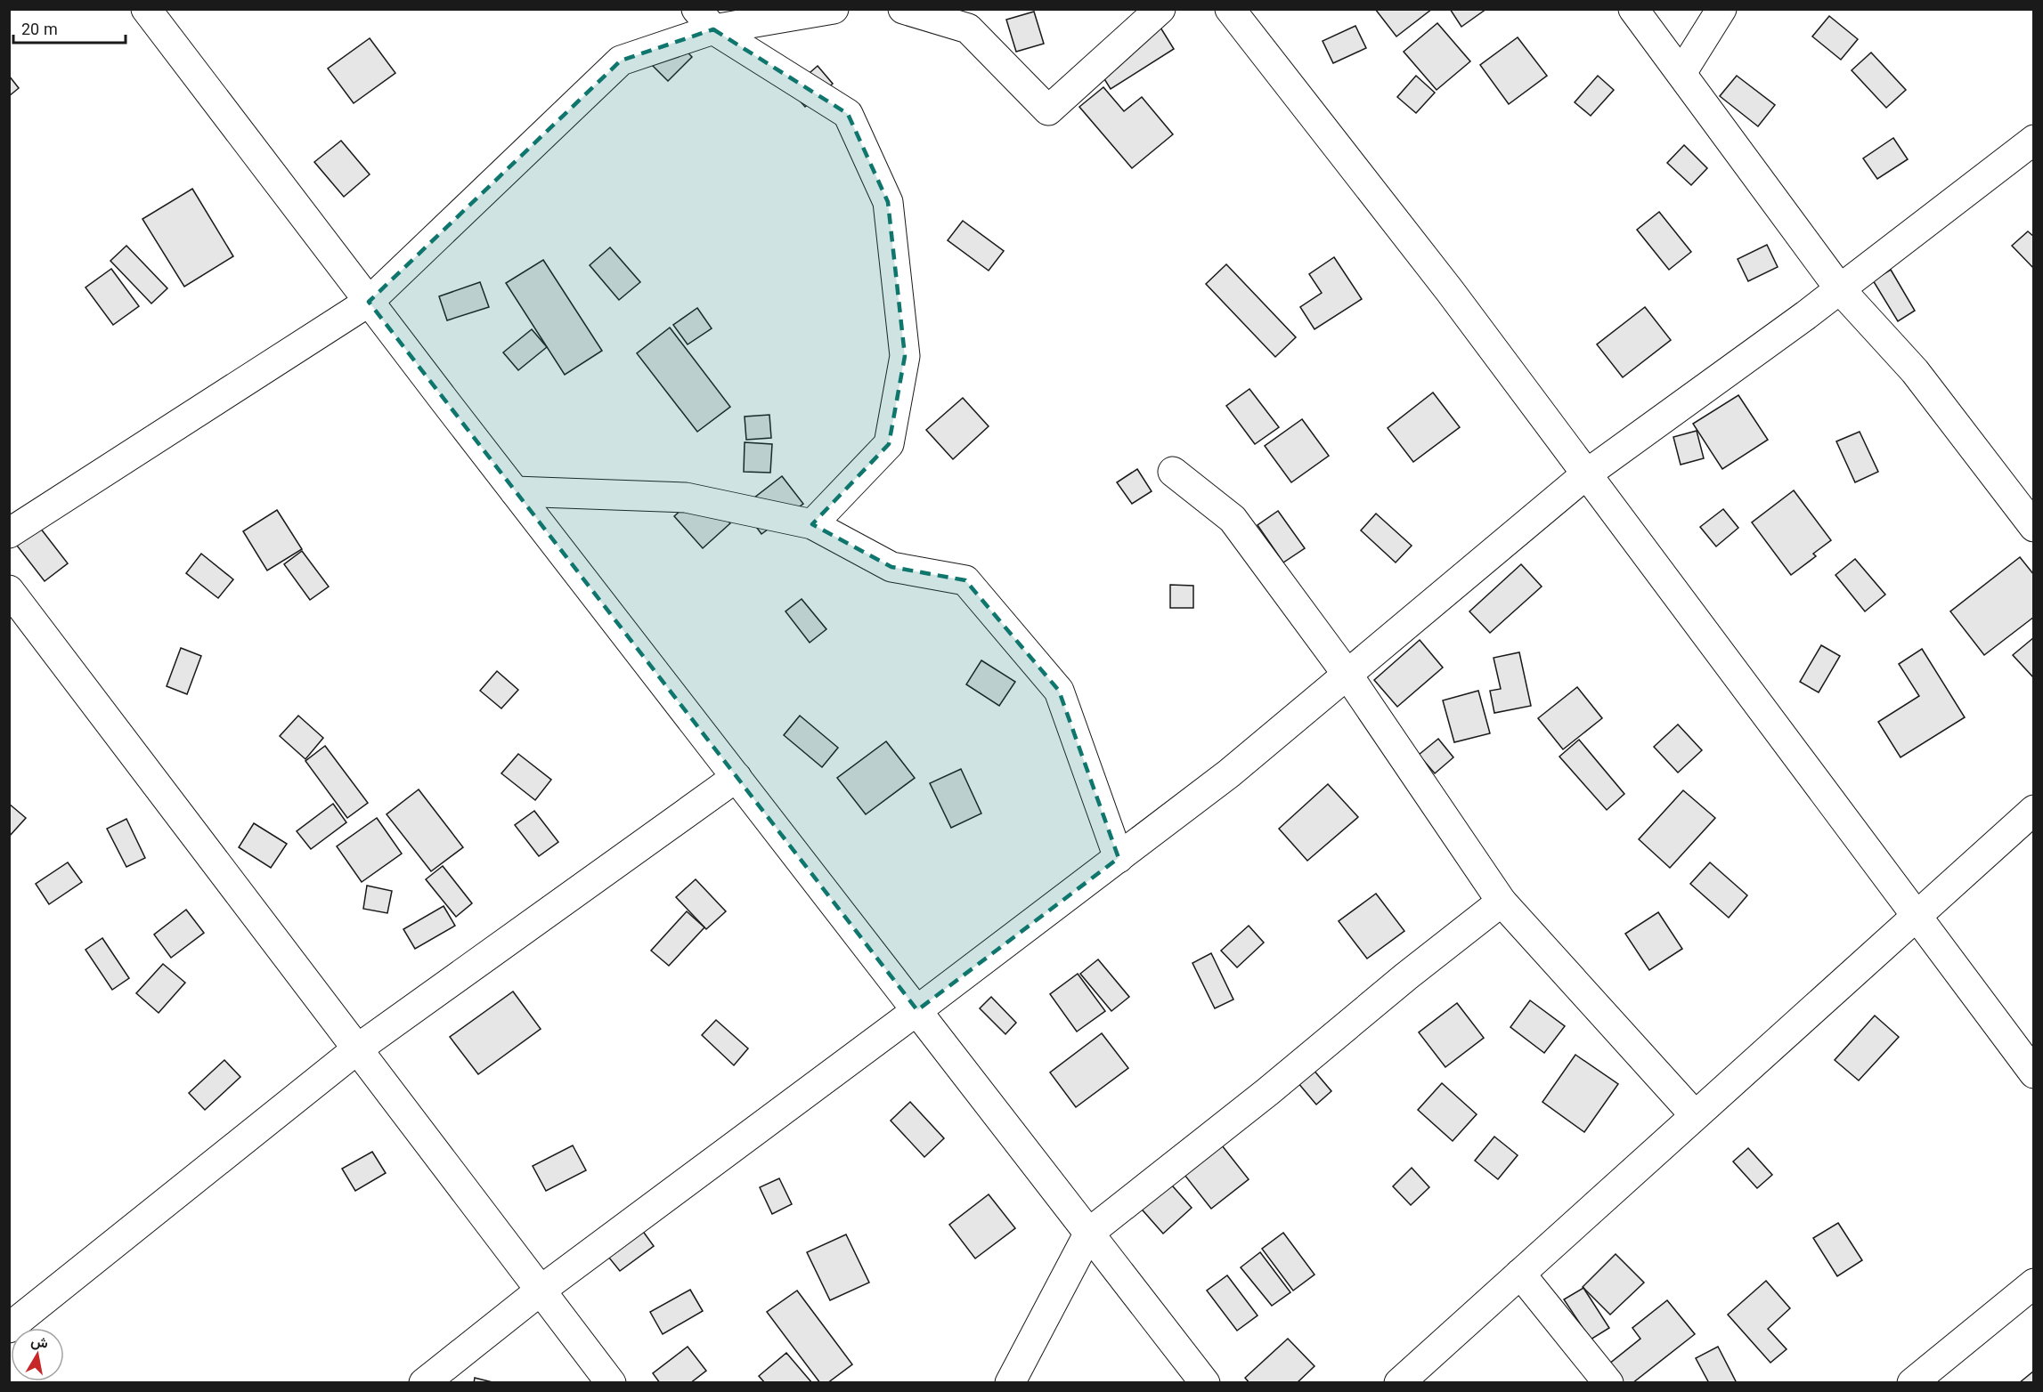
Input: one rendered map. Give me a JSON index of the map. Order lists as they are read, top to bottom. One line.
{"scale_bar":"20 m","north":"top"}
